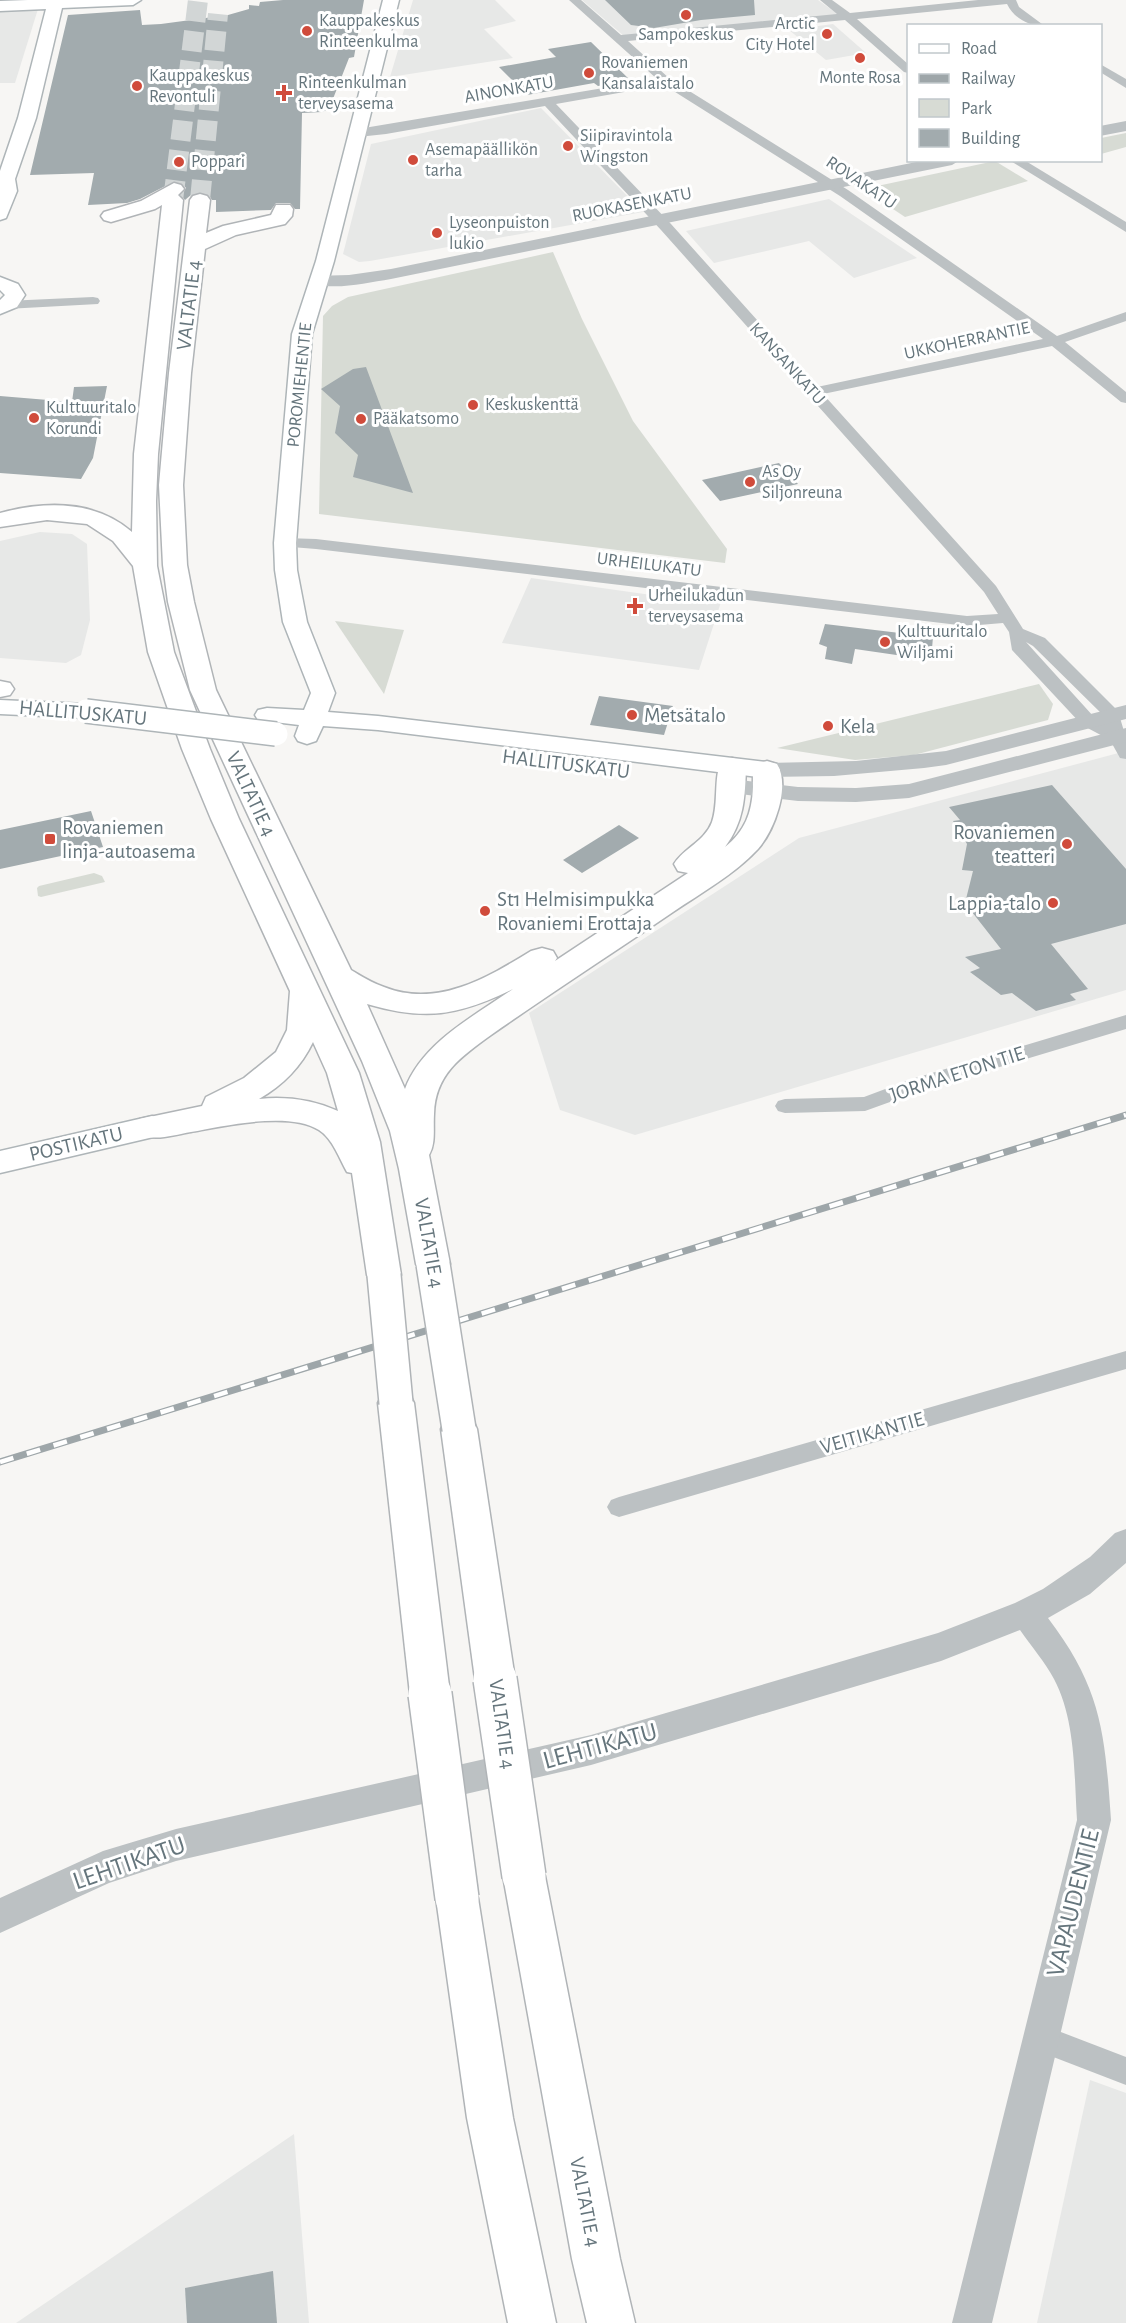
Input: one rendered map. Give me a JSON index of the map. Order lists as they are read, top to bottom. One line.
{"streets":{"highway":["VALTATIE 4"],"main road":["POROMIEHENTIE","HALLITUSKATU","POSTIKATU"],"street":["AINONKATU","ROVAKATU","RUOKASENKATU","UKKOHERRANTIE","KANSANKATU","URHEILUKATU","JORMA ETON TIE","VEITIKANTIE","LEHTIKATU","VAPAUDENTIE"]},"crossings":[["AINONKATU","ROVAKATU"],["AINONKATU","KANSANKATU"],["AINONKATU","POROMIEHENTIE"],["ROVAKATU","RUOKASENKATU"],["ROVAKATU","UKKOHERRANTIE"],["RUOKASENKATU","KANSANKATU"],["RUOKASENKATU","POROMIEHENTIE"],["UKKOHERRANTIE","KANSANKATU"],["KANSANKATU","URHEILUKATU"],["KANSANKATU","HALLITUSKATU"],["POROMIEHENTIE","URHEILUKATU"],["POROMIEHENTIE","HALLITUSKATU"],["LEHTIKATU","VAPAUDENTIE"]],"places":{"other":["Sampokeskus","Kauppakeskus Rinteenkulma","Arctic City Hotel","Monte Rosa","Rovaniemen Kansalaistalo","Kauppakeskus Revontuli","Siipiravintola Wingston","Asemapäällikön tarha","Poppari","Lyseonpuiston lukio","Keskuskenttä","Kulttuuritalo Korundi","Pääkatsomo","As Oy Siljonreuna","Kulttuuritalo Wiljami","Metsätalo","Kela","Rovaniemen teatteri","Lappia-talo","St1 Helmisimpukka Rovaniemi Erottaja"],"health":["Rinteenkulman terveysasema","Urheilukadun terveysasema"],"transit":["Rovaniemen linja-autoasema"]},"legend":["Road","Railway","Park","Building"]}
